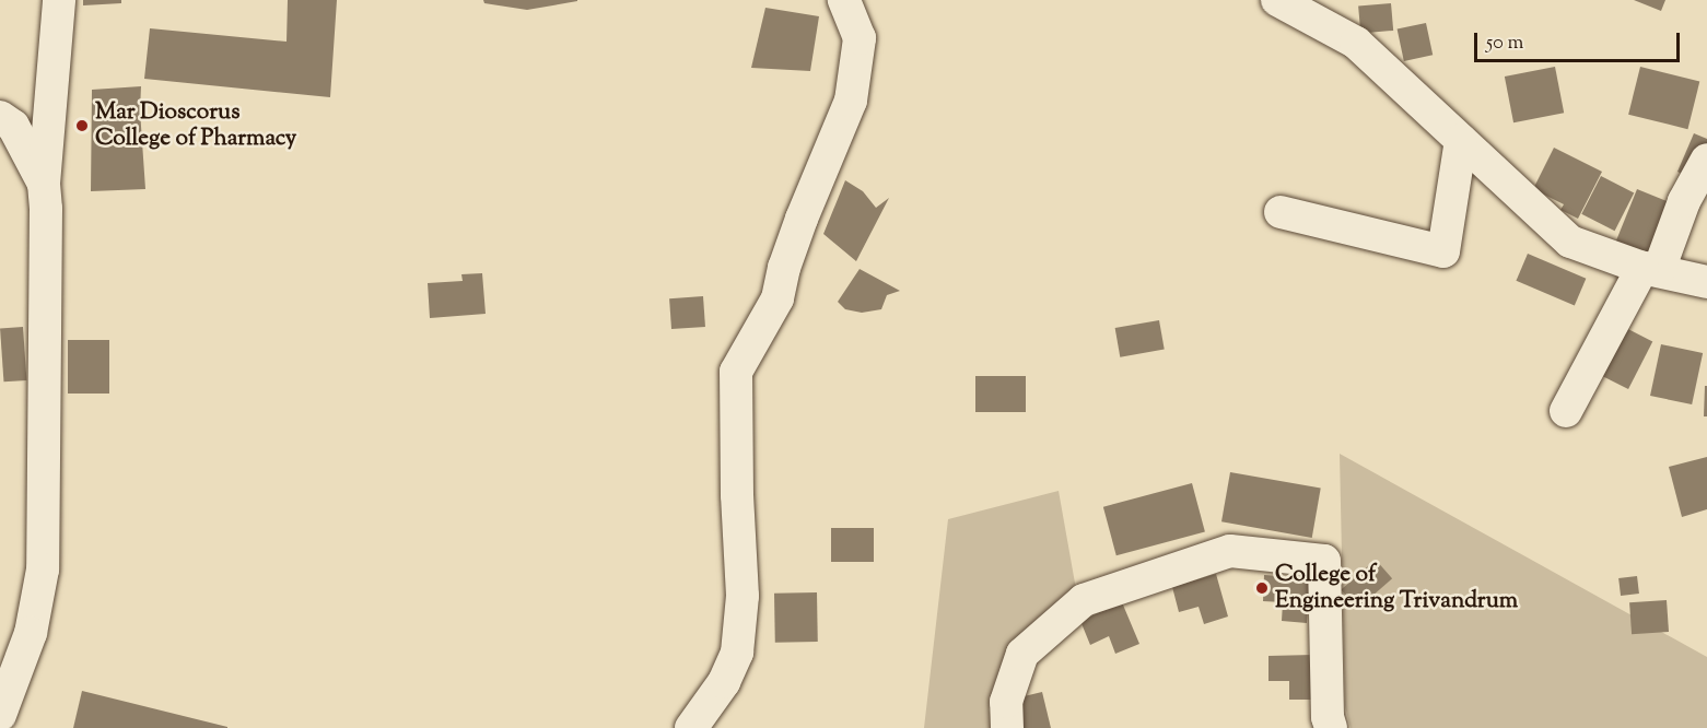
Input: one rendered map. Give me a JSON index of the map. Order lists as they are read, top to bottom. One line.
{"places":["Mar Dioscorus College of Pharmacy","College of Engineering Trivandrum"],"scale_bar":"50 m"}
